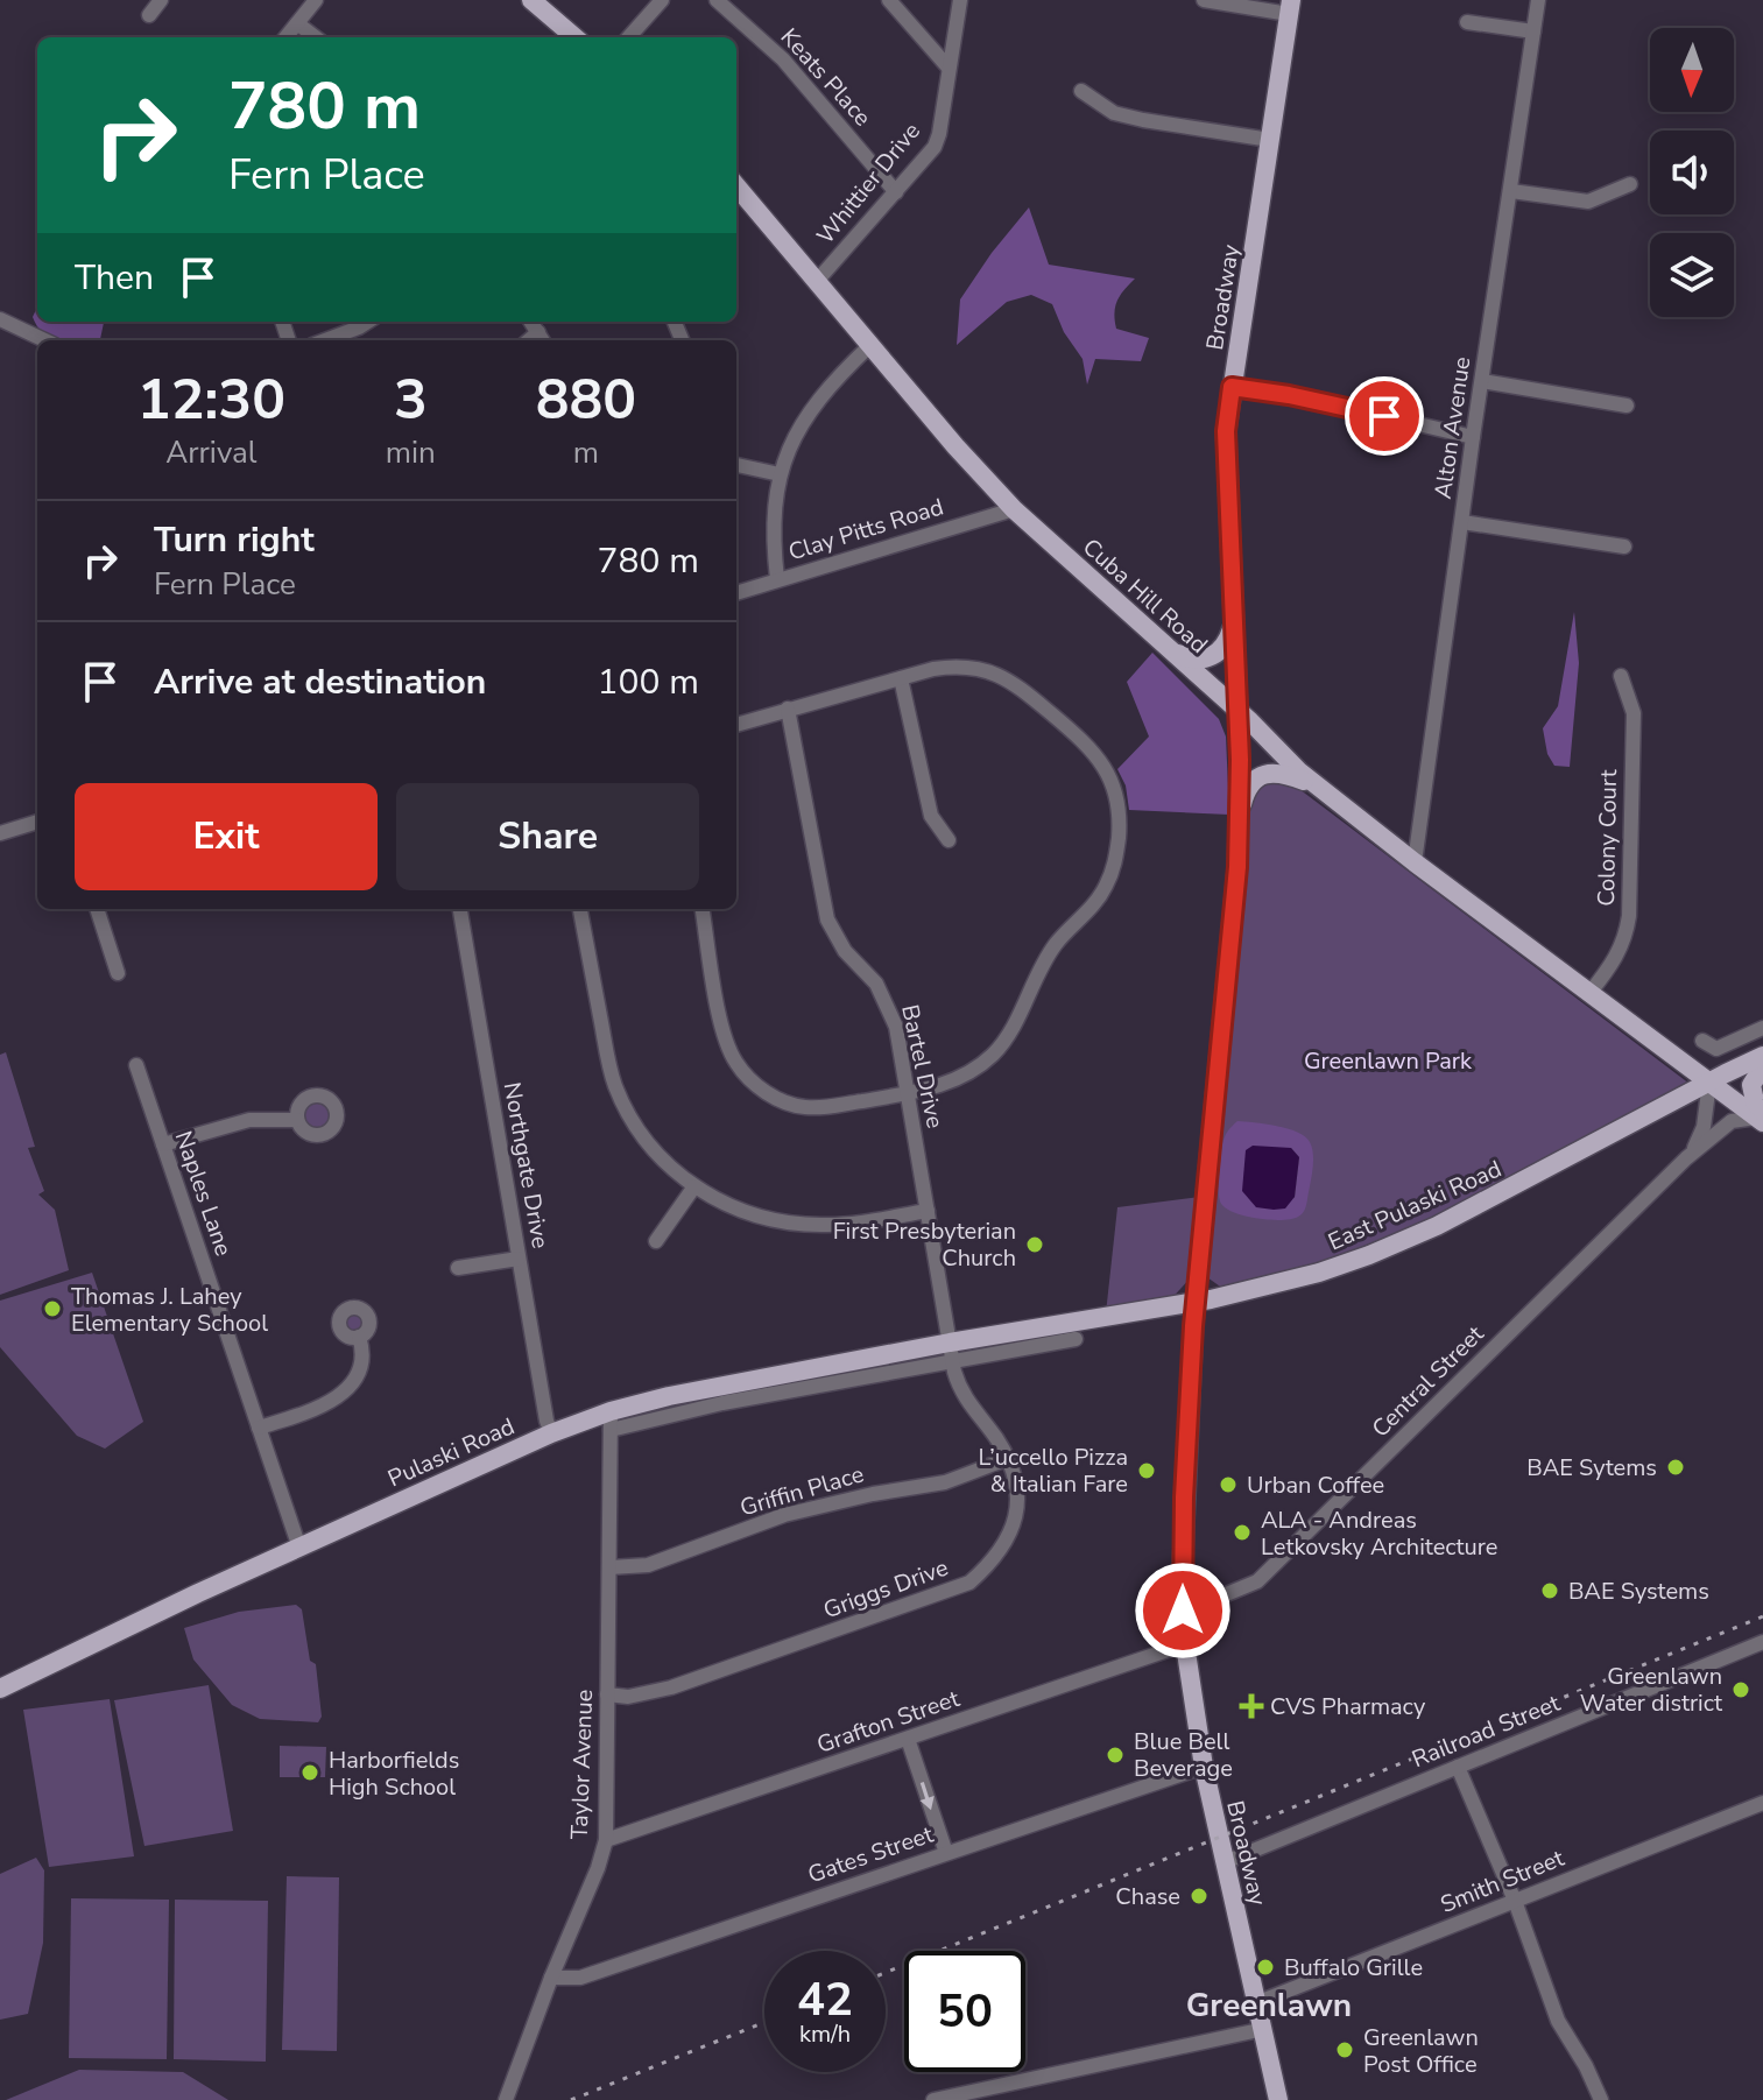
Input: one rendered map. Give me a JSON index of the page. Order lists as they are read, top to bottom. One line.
{"streets":{"main road":["Broadway","Cuba Hill Road","East Pulaski Road","Pulaski Road"],"street":["Keats Place","Whittier Drive","Alton Avenue","Clay Pitts Road","Colony Court","Bartel Drive","Northgate Drive","Naples Lane","Central Street","Griffin Place","Griggs Drive","Grafton Street","Railroad Street","Taylor Avenue","Gates Street","Smith Street"]},"crossings":[["Keats Place","Whittier Drive"],["Whittier Drive","Cuba Hill Road"],["Broadway","Cuba Hill Road"],["Broadway","East Pulaski Road"],["Broadway","Central Street"],["Broadway","Grafton Street"],["Broadway","Railroad Street"],["Broadway","Gates Street"],["Broadway","Smith Street"],["Alton Avenue","Cuba Hill Road"],["Clay Pitts Road","Cuba Hill Road"],["Cuba Hill Road","Colony Court"],["Cuba Hill Road","East Pulaski Road"],["Cuba Hill Road","Central Street"],["Bartel Drive","East Pulaski Road"],["Bartel Drive","Pulaski Road"],["Bartel Drive","Griggs Drive"],["Northgate Drive","Pulaski Road"],["Naples Lane","Pulaski Road"],["East Pulaski Road","Central Street"],["East Pulaski Road","Pulaski Road"],["East Pulaski Road","Griggs Drive"],["Pulaski Road","Griggs Drive"],["Pulaski Road","Taylor Avenue"],["Griffin Place","Griggs Drive"],["Griffin Place","Taylor Avenue"],["Griggs Drive","Taylor Avenue"],["Grafton Street","Taylor Avenue"],["Taylor Avenue","Gates Street"]],"districts":["Greenlawn"],"parks":["Greenlawn Park"],"places":{"other":["First Presbyterian Church","Thomas J. Lahey Elementary School","BAE Sytems","L’uccello Pizza & Italian Fare","Urban Coffee","ALA - Andreas Letkovsky Architecture","BAE Systems","Greenlawn Water district","Blue Bell Beverage","Harborfields High School","Chase","Buffalo Grille","Greenlawn Post Office"],"health":["CVS Pharmacy"]},"north":"bottom","page":{"turn":["780 m","Fern Place"],"then":"Then","eta":["12:30","Arrival","3","min","880","m"],"list":[{"name":"Turn right","note":"Fern Place","value":"780 m"},{"name":"Arrive at destination","value":"100 m"}],"buttons":["Exit","Share"],"speed":"42 km/h","limit":"50"}}
